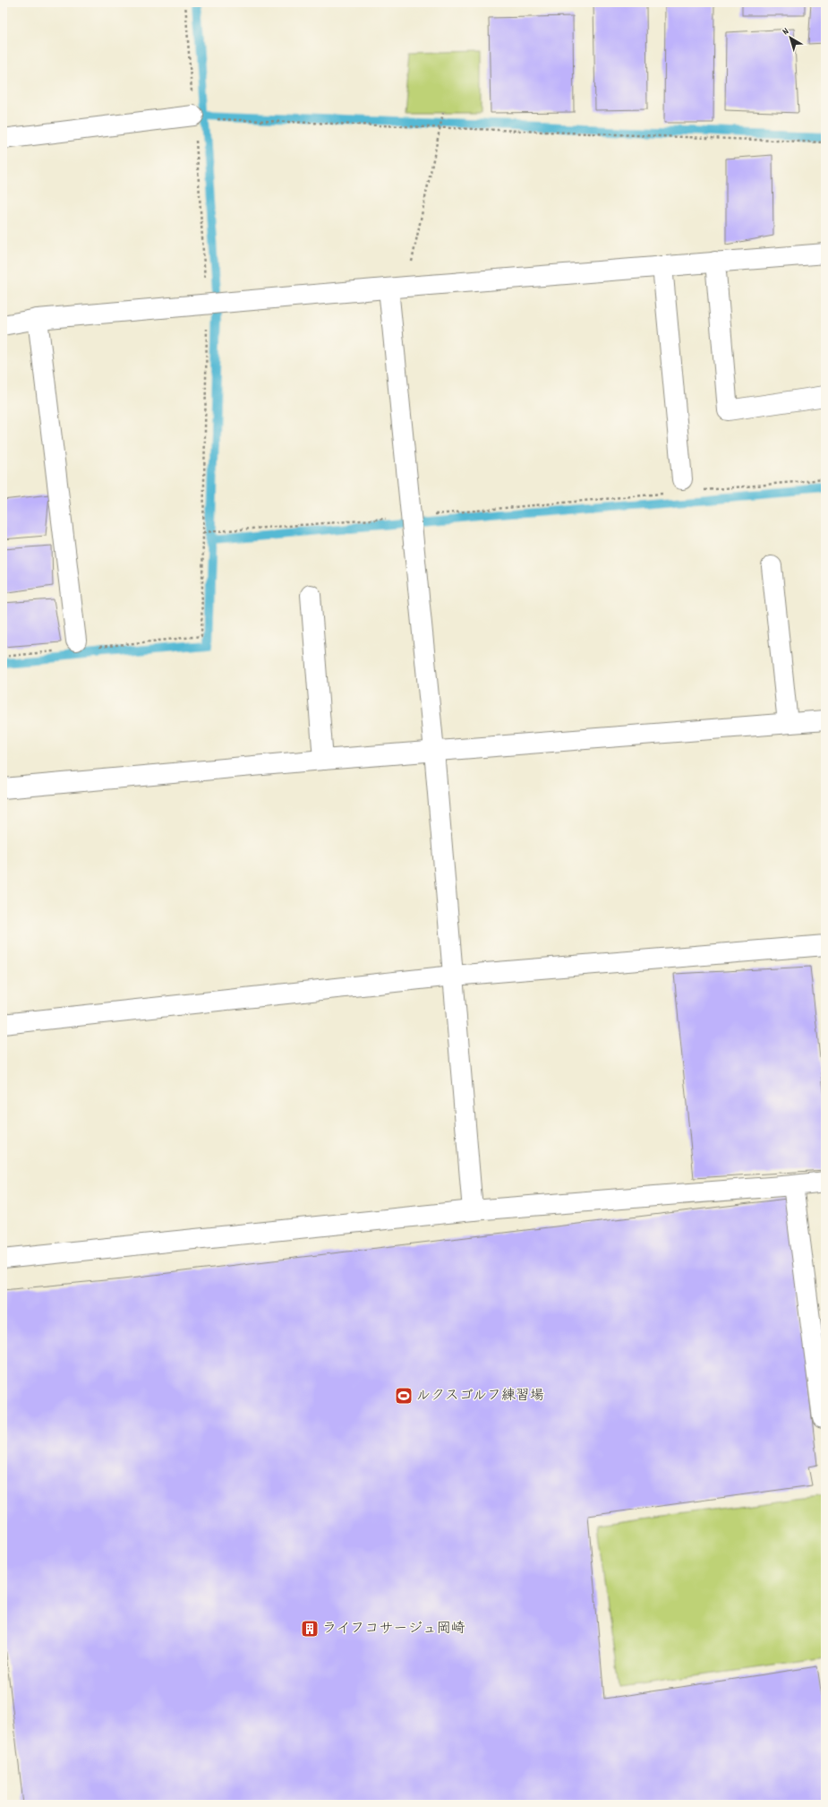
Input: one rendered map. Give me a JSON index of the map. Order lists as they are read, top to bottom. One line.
{"places":{"sports":["ルクスゴルフ練習場"],"building":["ライフコサージュ岡崎"]},"north":"top left"}
